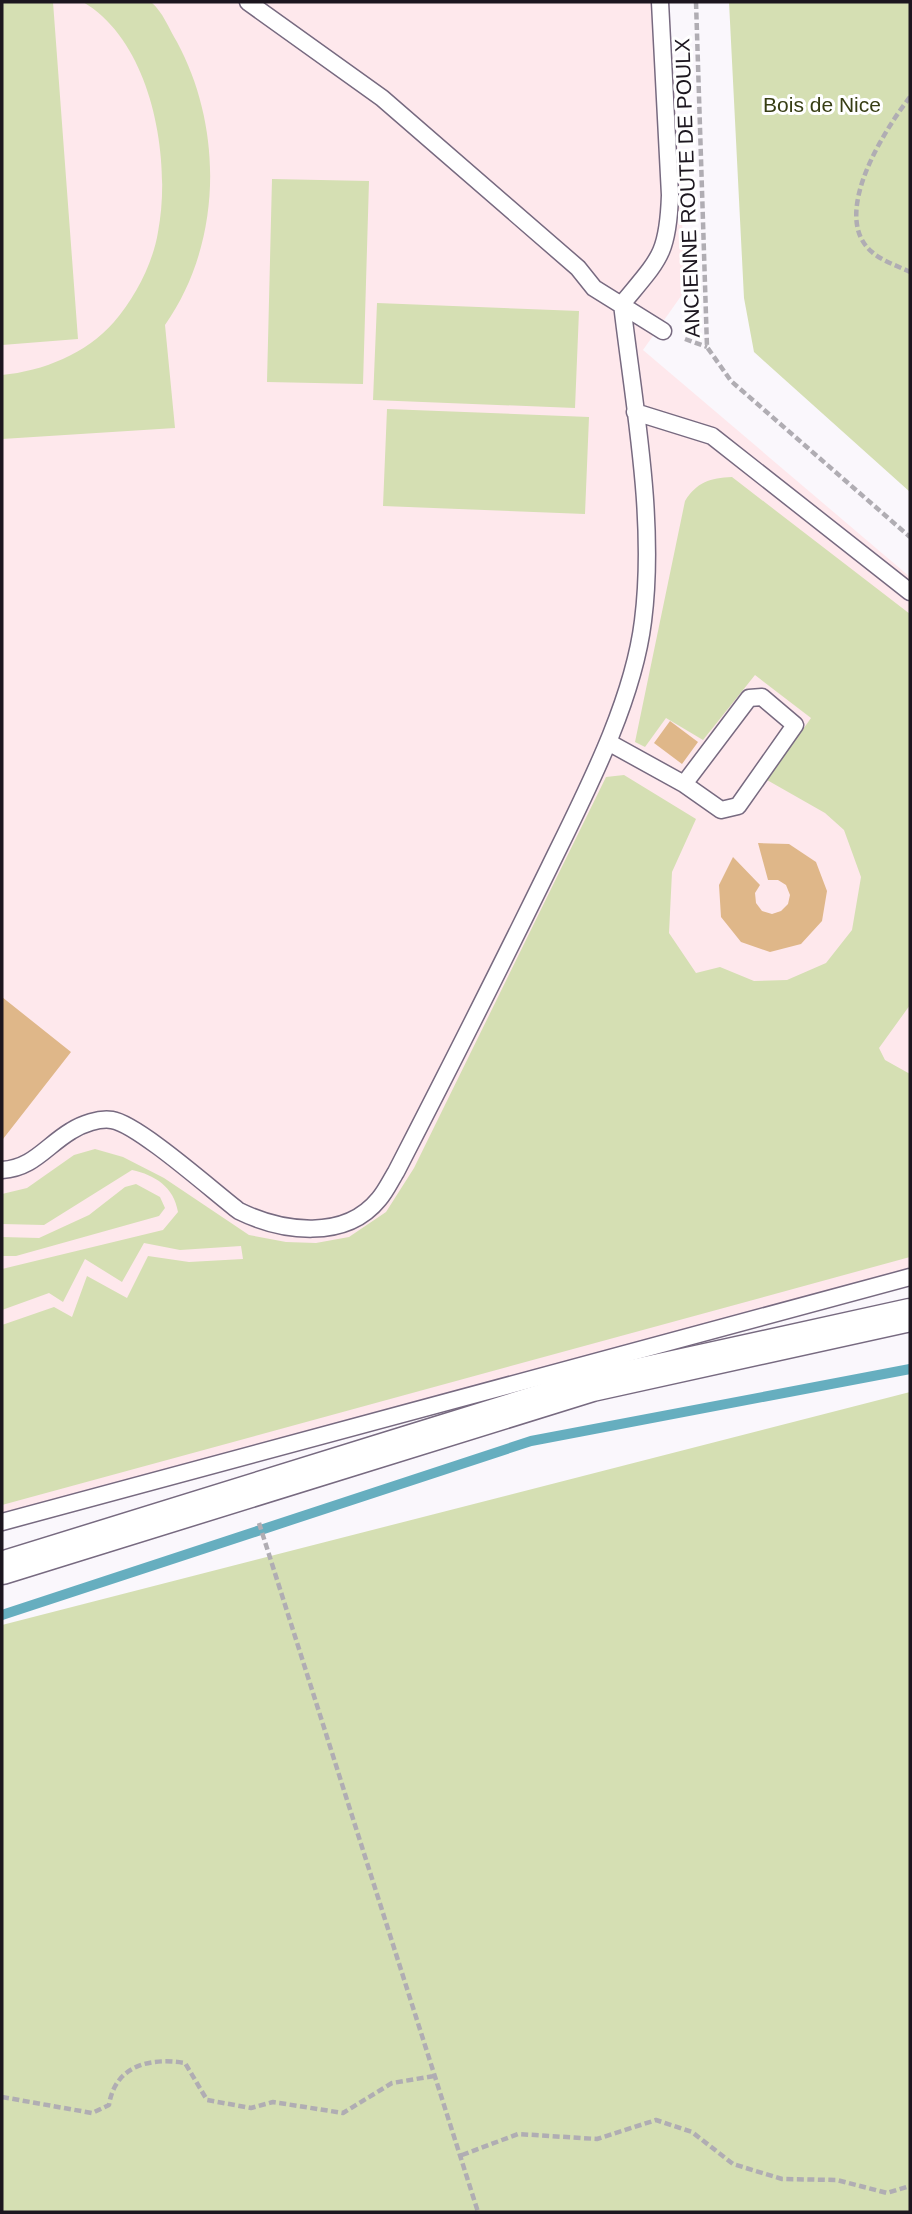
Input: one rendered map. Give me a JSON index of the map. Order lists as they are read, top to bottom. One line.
{"streets":{"path":["ANCIENNE ROUTE DE POULX"]},"parks":["Bois de Nice"]}
